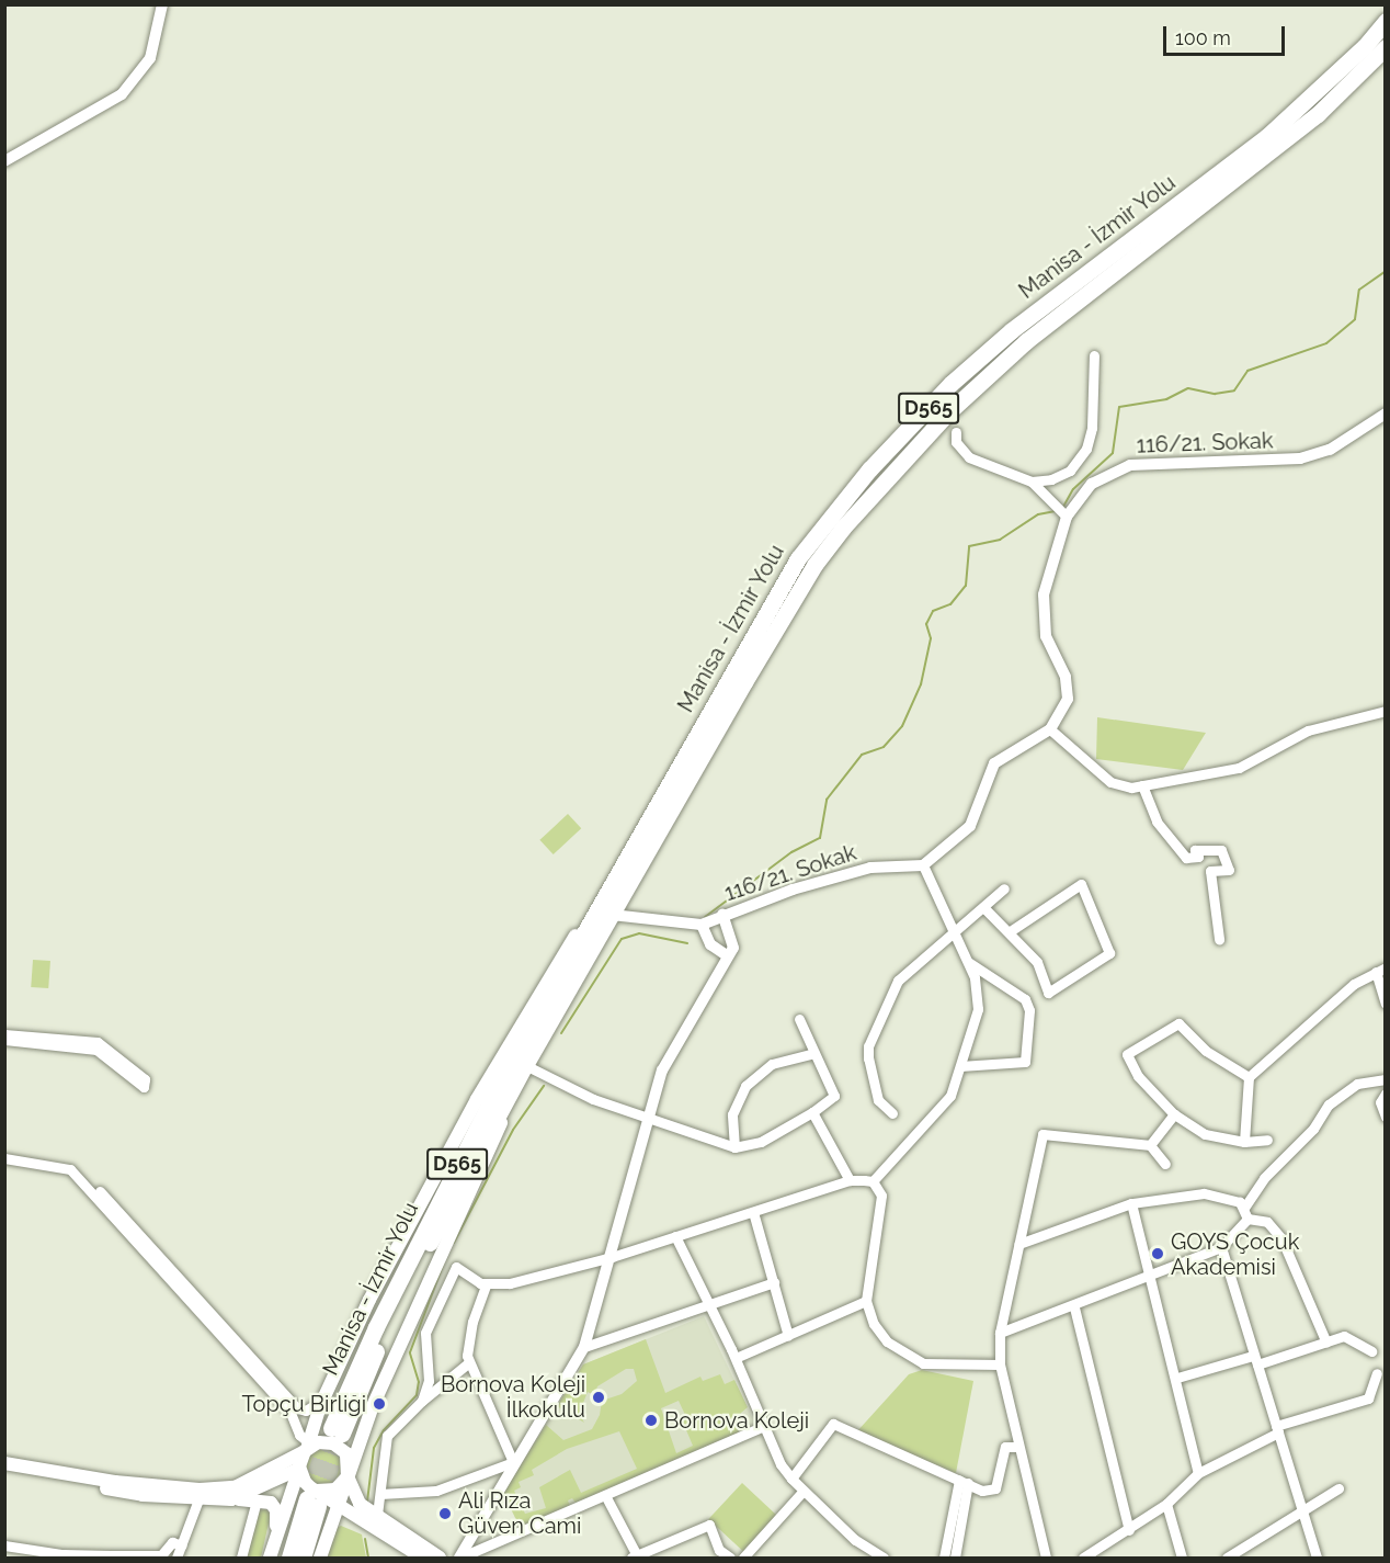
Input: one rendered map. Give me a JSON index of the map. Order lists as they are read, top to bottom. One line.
{"streets":{"highway":["Manisa - İzmir Yolu","D565"],"street":["116/21. Sokak"]},"places":["GOYS Çocuk Akademisi","Bornova Koleji İlkokulu","Topçu Birliği","Bornova Koleji","Ali Rıza Güven Cami"],"scale_bar":"100 m"}
